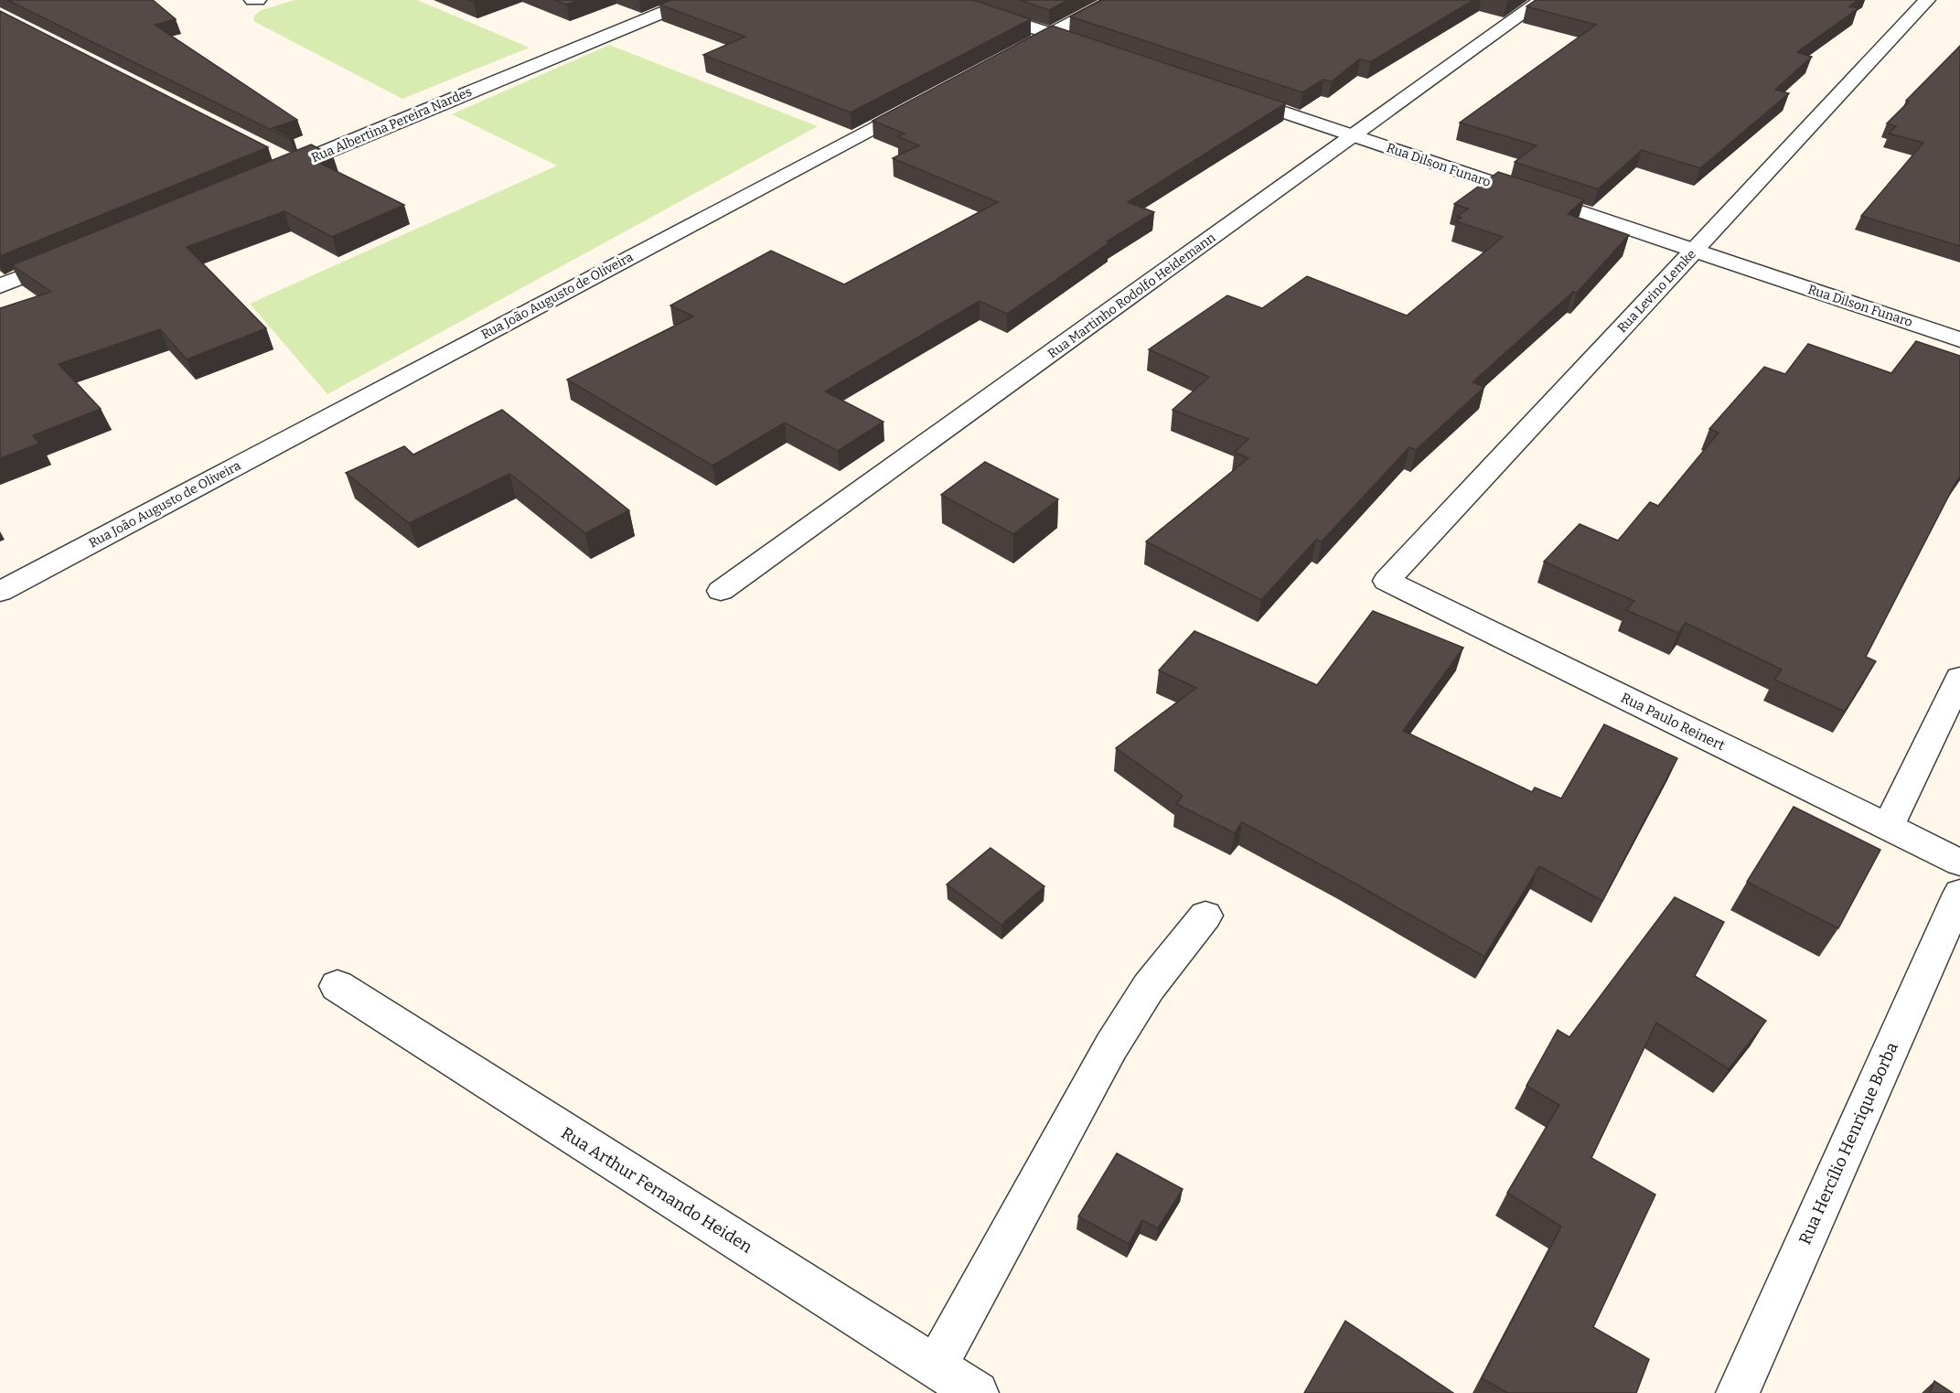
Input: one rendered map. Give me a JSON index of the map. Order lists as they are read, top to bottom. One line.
{"streets":{"street":["Rua Albertina Pereira Nardes","Rua Dilson Funaro","Rua Levino Lemke","Rua João Augusto de Oliveira","Rua Martinho Rodolfo Heidemann","Rua Paulo Reinert","Rua Hercílio Henrique Borba","Rua Arthur Fernando Heiden"]},"crossings":[["Rua Dilson Funaro","Rua Levino Lemke"],["Rua Dilson Funaro","Rua Martinho Rodolfo Heidemann"],["Rua Levino Lemke","Rua Paulo Reinert"]]}
